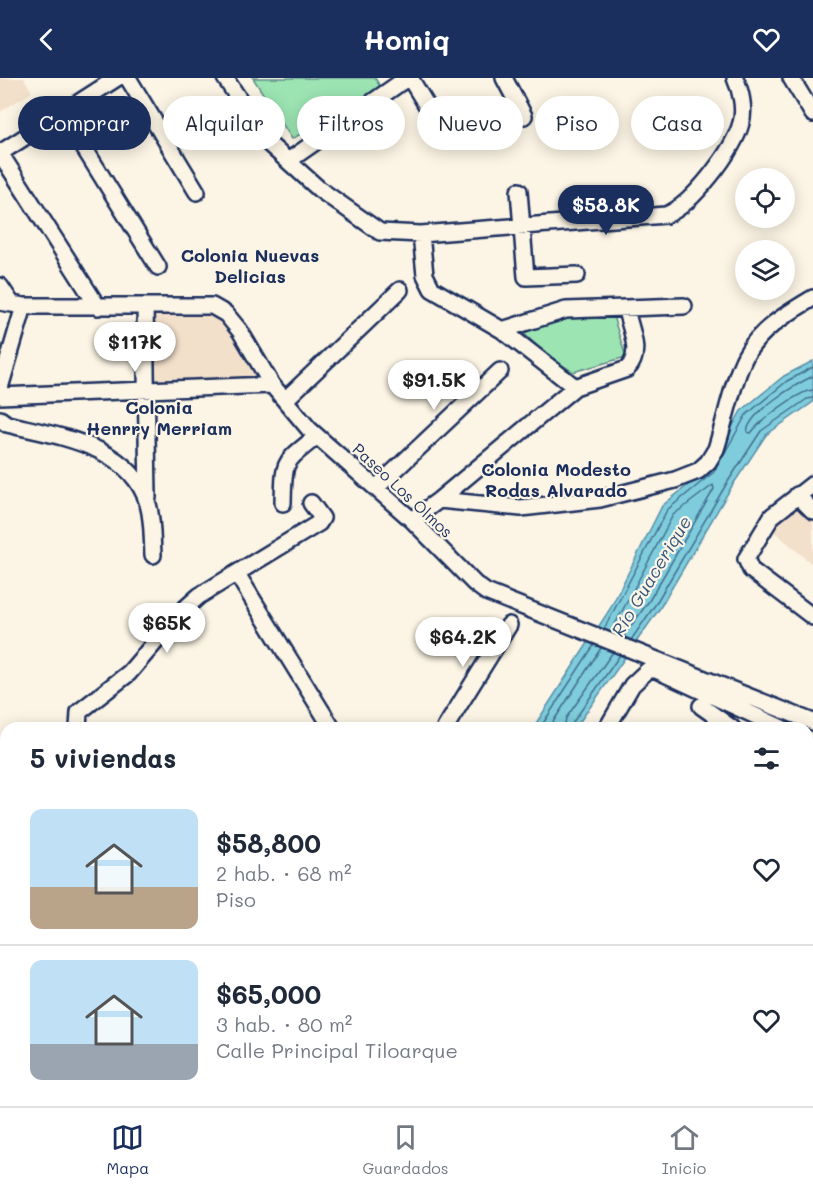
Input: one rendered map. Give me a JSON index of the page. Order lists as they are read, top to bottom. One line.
{"streets":{"street":["Paseo Los Olmos"]},"districts":["Colonia Nuevas Delicias","Colonia Henrry Merriam","Colonia Modesto Rodas Alvarado"],"water":["Río Guacerique"],"page":{"header":"Homiq","chip":["Comprar","Alquilar","Filtros","Nuevo","Piso","Casa"],"price":["$58.8K","$117K","$91.5K","$65K","$64.2K"],"heading":"5 viviendas","list":[{"name":"$58,800","note":"2 hab. · 68 m² · Piso"},{"name":"$65,000","note":"3 hab. · 80 m² · Calle Principal Tiloarque"}],"tabs":["Mapa","Guardados","Inicio"]}}
